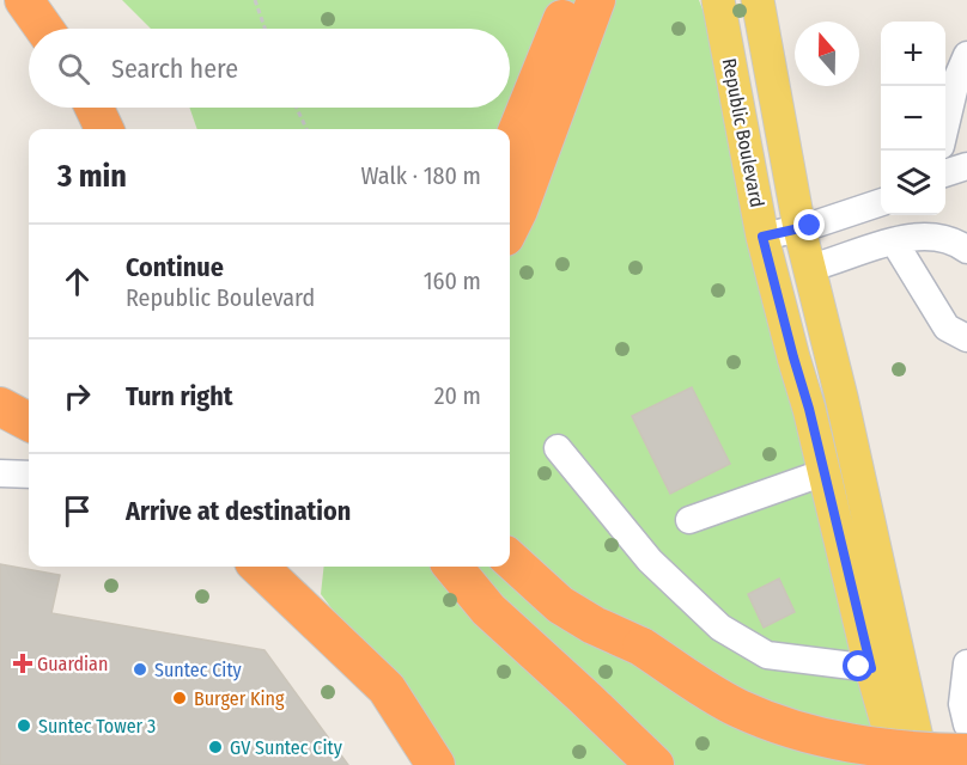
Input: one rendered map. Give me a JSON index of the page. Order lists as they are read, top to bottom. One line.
{"streets":{"main road":["Republic Boulevard"]},"places":{"health":["Guardian"],"other":["Suntec City","Burger King","Suntec Tower 3","GV Suntec City"]},"north":"top","page":{"map_buttons":["+","−"],"search":"Search here","heading":["3 min","Walk · 180 m"],"list":[["Continue","Republic Boulevard","160 m"],["Turn right","20 m"],"Arrive at destination"]}}
